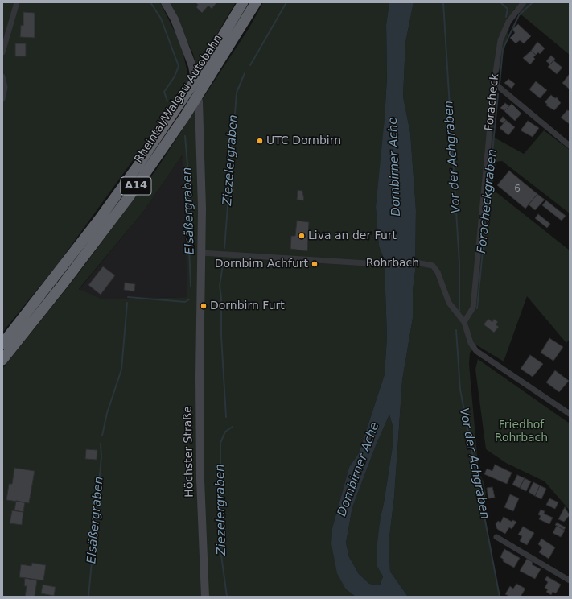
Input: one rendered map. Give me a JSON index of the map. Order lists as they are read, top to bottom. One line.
{"streets":{"highway":["Rheintal/Walgau Autobahn","A14"],"main road":["Höchster Straße"],"street":["Foracheck","Rohrbach"]},"crossings":[["Foracheck","Rohrbach"],["Rohrbach","Höchster Straße"]],"water":["Vor der Achgraben","Ziezelergraben","Dornbirner Ache","Foracheckgraben","Elsäßergraben"],"parks":["Friedhof Rohrbach"],"places":["UTC Dornbirn","Liva an der Furt","Dornbirn Achfurt","Dornbirn Furt"],"house_numbers":["6"]}
